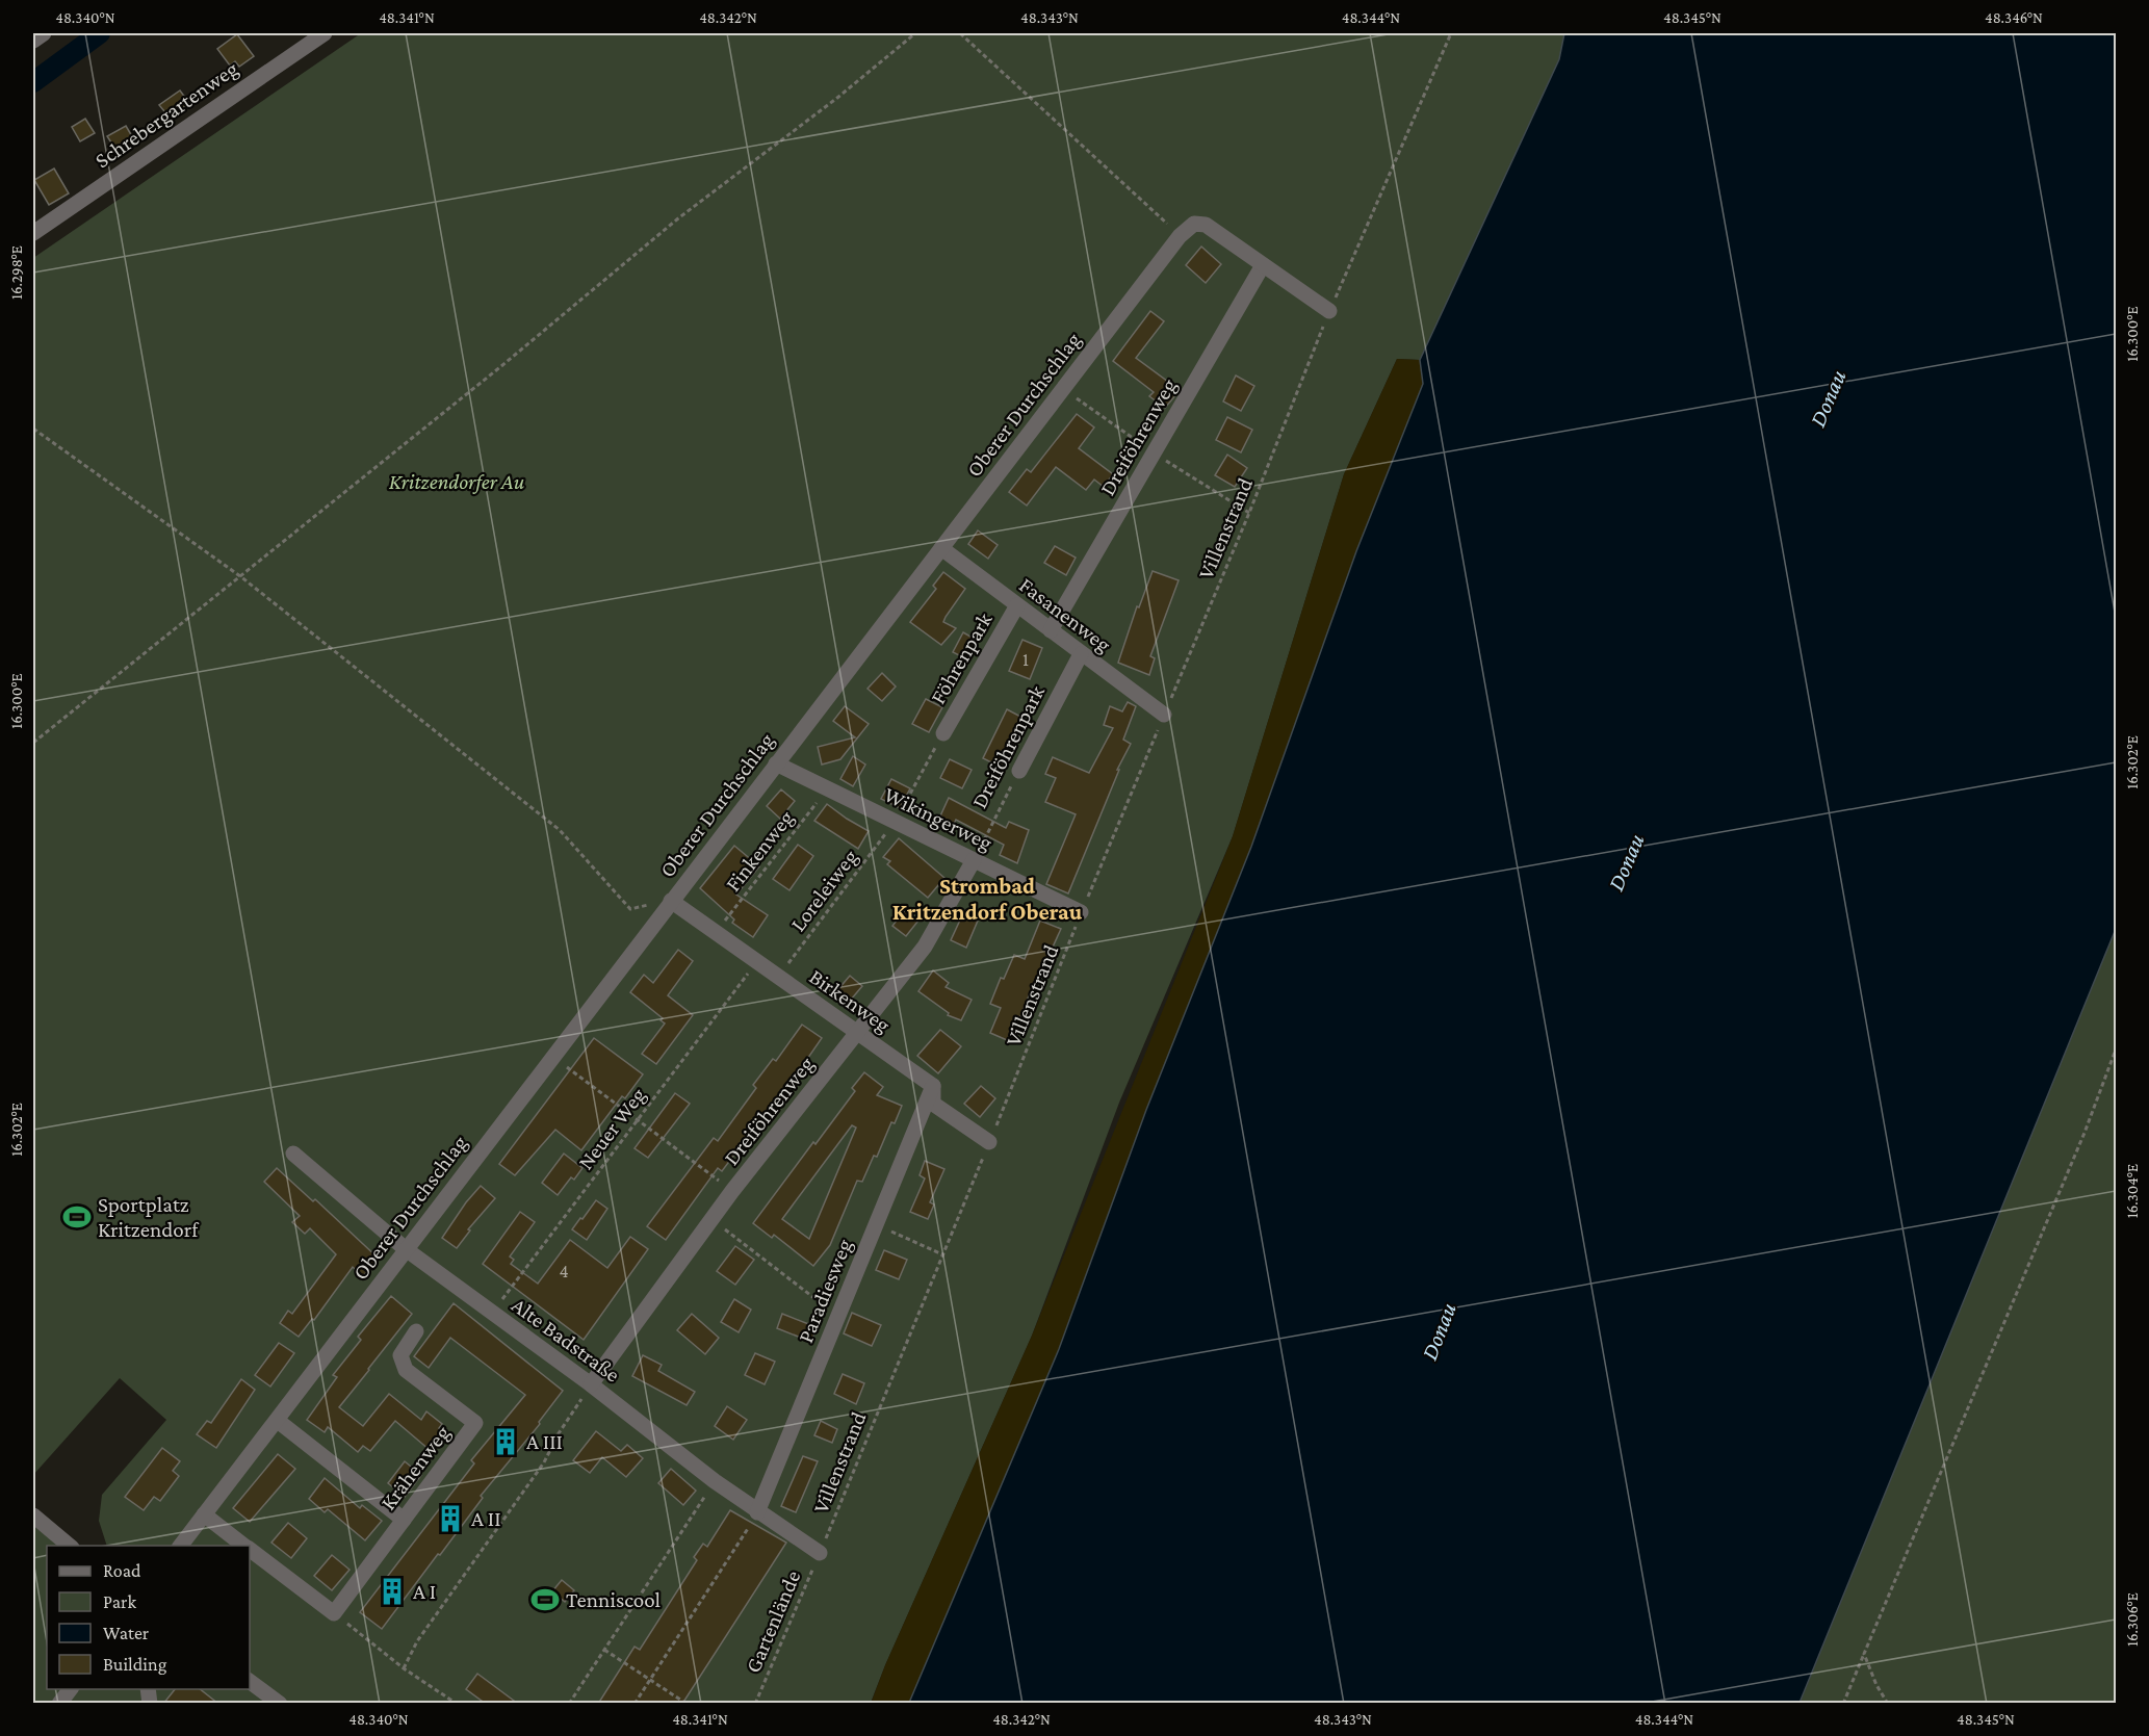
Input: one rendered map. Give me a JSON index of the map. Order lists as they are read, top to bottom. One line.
{"streets":{"street":["Schrebergartenweg","Oberer Durchschlag","Dreiföhrenweg","Fasanenweg","Föhrenpark","Dreiföhrenpark","Wikingerweg","Birkenweg","Paradiesweg","Alte Badstraße","Krähenweg"],"path":["Villenstrand","Finkenweg","Loreleiweg","Neuer Weg","Gartenlände"]},"crossings":[["Oberer Durchschlag","Dreiföhrenweg"],["Oberer Durchschlag","Villenstrand"],["Oberer Durchschlag","Fasanenweg"],["Oberer Durchschlag","Wikingerweg"],["Oberer Durchschlag","Birkenweg"],["Oberer Durchschlag","Alte Badstraße"],["Dreiföhrenweg","Fasanenweg"],["Dreiföhrenweg","Dreiföhrenpark"],["Dreiföhrenweg","Wikingerweg"],["Dreiföhrenweg","Birkenweg"],["Dreiföhrenweg","Alte Badstraße"],["Villenstrand","Fasanenweg"],["Villenstrand","Wikingerweg"],["Villenstrand","Alte Badstraße"],["Villenstrand","Gartenlände"],["Fasanenweg","Föhrenpark"],["Fasanenweg","Dreiföhrenpark"],["Dreiföhrenpark","Wikingerweg"],["Wikingerweg","Finkenweg"],["Wikingerweg","Loreleiweg"],["Finkenweg","Birkenweg"],["Loreleiweg","Birkenweg"],["Birkenweg","Neuer Weg"],["Birkenweg","Paradiesweg"],["Neuer Weg","Alte Badstraße"],["Paradiesweg","Alte Badstraße"],["Alte Badstraße","Gartenlände"]],"districts":["Strombad Kritzendorf Oberau"],"water":["Donau"],"parks":["Kritzendorfer Au"],"places":{"sports":["Sportplatz Kritzendorf","Tenniscool"],"building":["A III","A II","A I"]},"house_numbers":["1","4"],"legend":["Road","Park","Water","Building"],"coordinates":["48.340°N","48.341°N","48.342°N","48.343°N","48.344°N","48.345°N","48.346°N","16.298°E","16.300°E","16.302°E","16.304°E","16.306°E"]}
